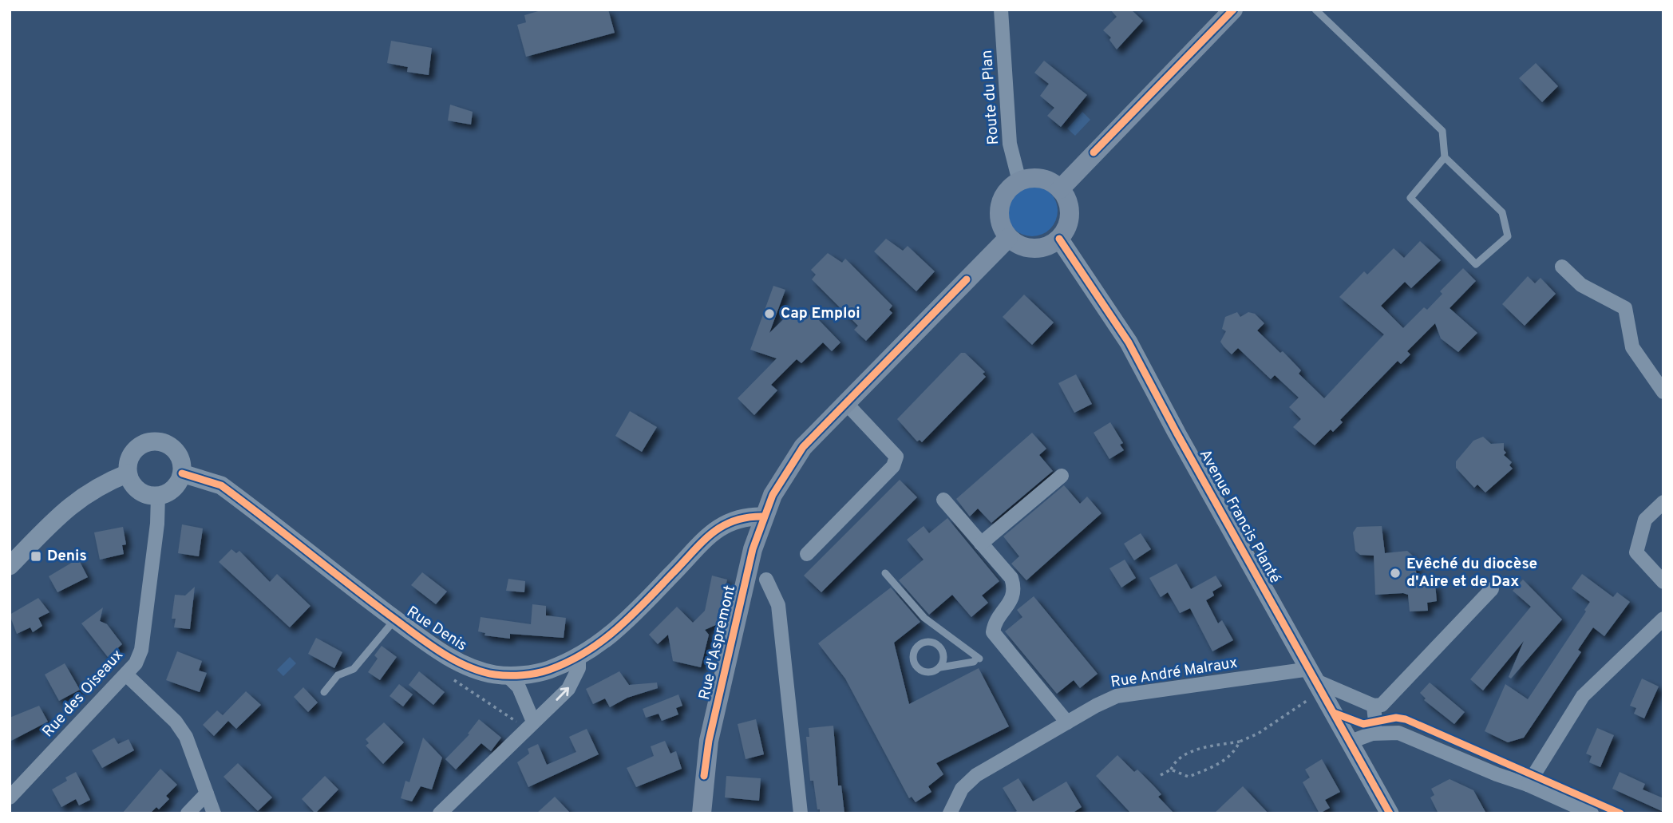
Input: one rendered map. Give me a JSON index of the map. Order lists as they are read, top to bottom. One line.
{"streets":{"main road":["Rue d'Aspremont"],"street":["Route du Plan","Avenue Francis Planté","Rue Denis","Rue André Malraux","Rue des Oiseaux"]},"crossings":[["Route du Plan","Avenue Francis Planté"],["Route du Plan","Rue d'Aspremont"],["Avenue Francis Planté","Rue d'Aspremont"],["Avenue Francis Planté","Rue André Malraux"],["Rue Denis","Rue d'Aspremont"],["Rue Denis","Rue des Oiseaux"]],"places":{"other":["Cap Emploi","Evêché du diocèse d'Aire et de Dax"],"transit":["Denis"]}}
